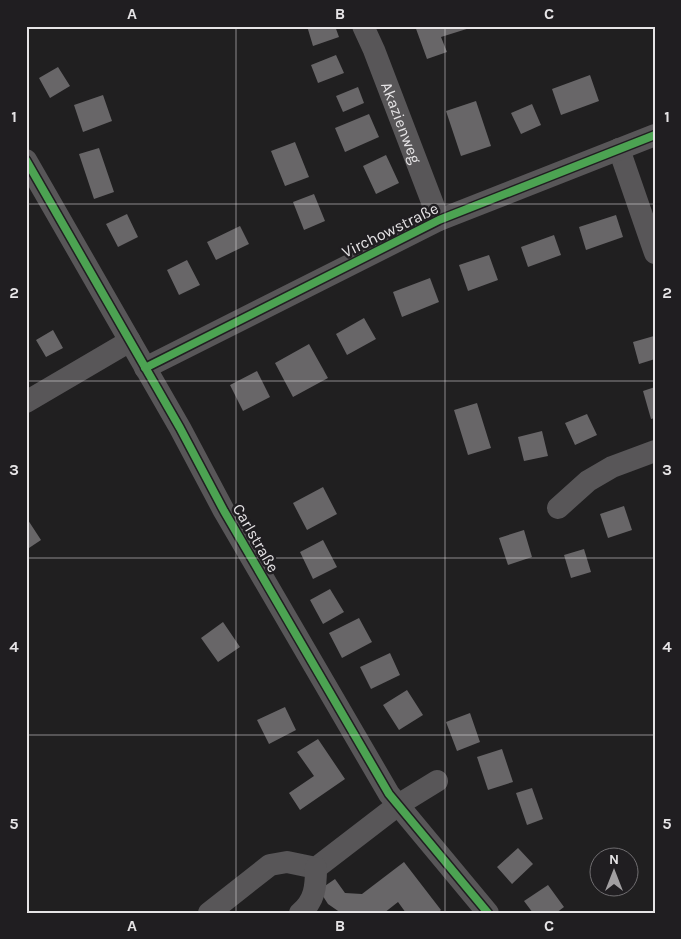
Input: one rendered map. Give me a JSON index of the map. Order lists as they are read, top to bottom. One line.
{"streets":{"street":["Akazienweg","Virchowstraße","Carlstraße"]},"crossings":[["Akazienweg","Virchowstraße"],["Virchowstraße","Carlstraße"]],"north":"top","grid":{"columns":["A","B","C"],"rows":["1","2","3","4","5"]}}
